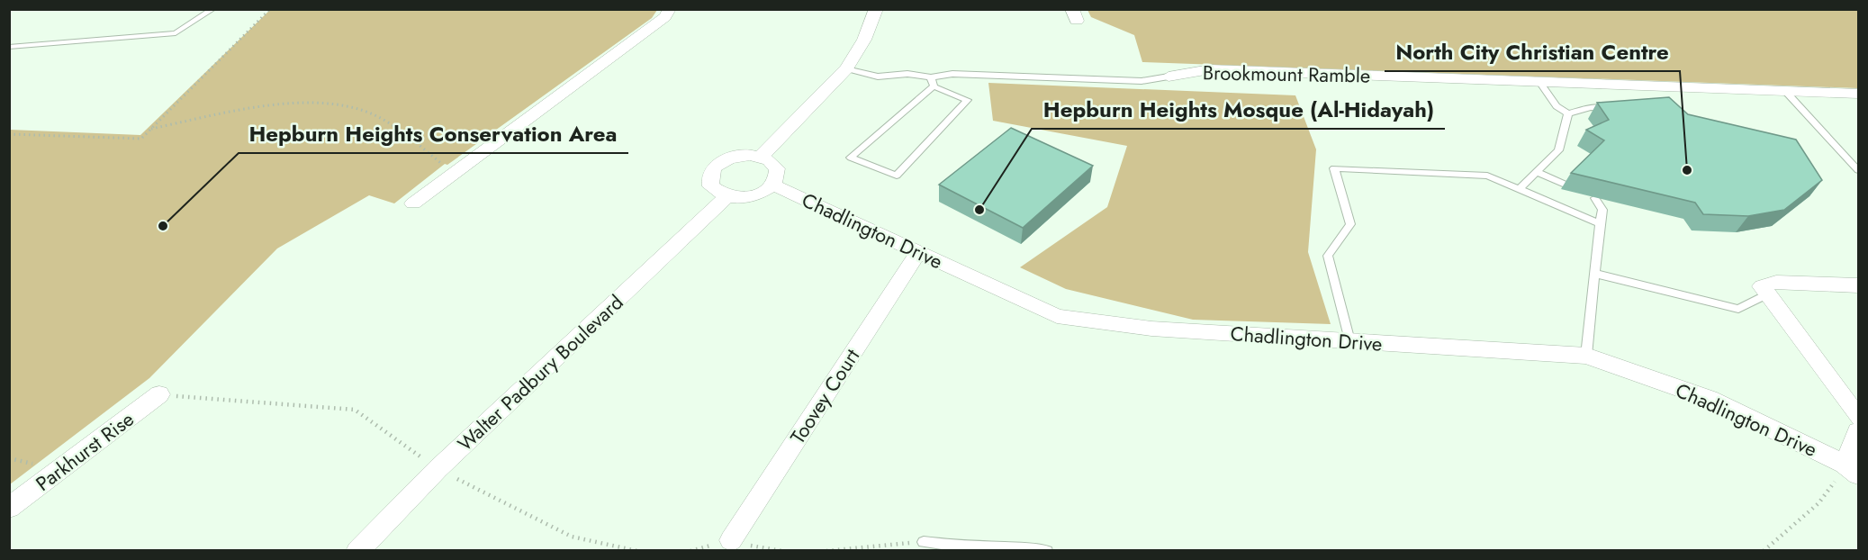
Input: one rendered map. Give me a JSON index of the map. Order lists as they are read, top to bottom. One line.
{"streets":{"street":["Brookmount Ramble","Chadlington Drive","Walter Padbury Boulevard","Toovey Court","Parkhurst Rise"]},"crossings":[["Chadlington Drive","Walter Padbury Boulevard"],["Chadlington Drive","Toovey Court"]],"places":["North City Christian Centre","Hepburn Heights Mosque (Al-Hidayah)","Hepburn Heights Conservation Area"]}
